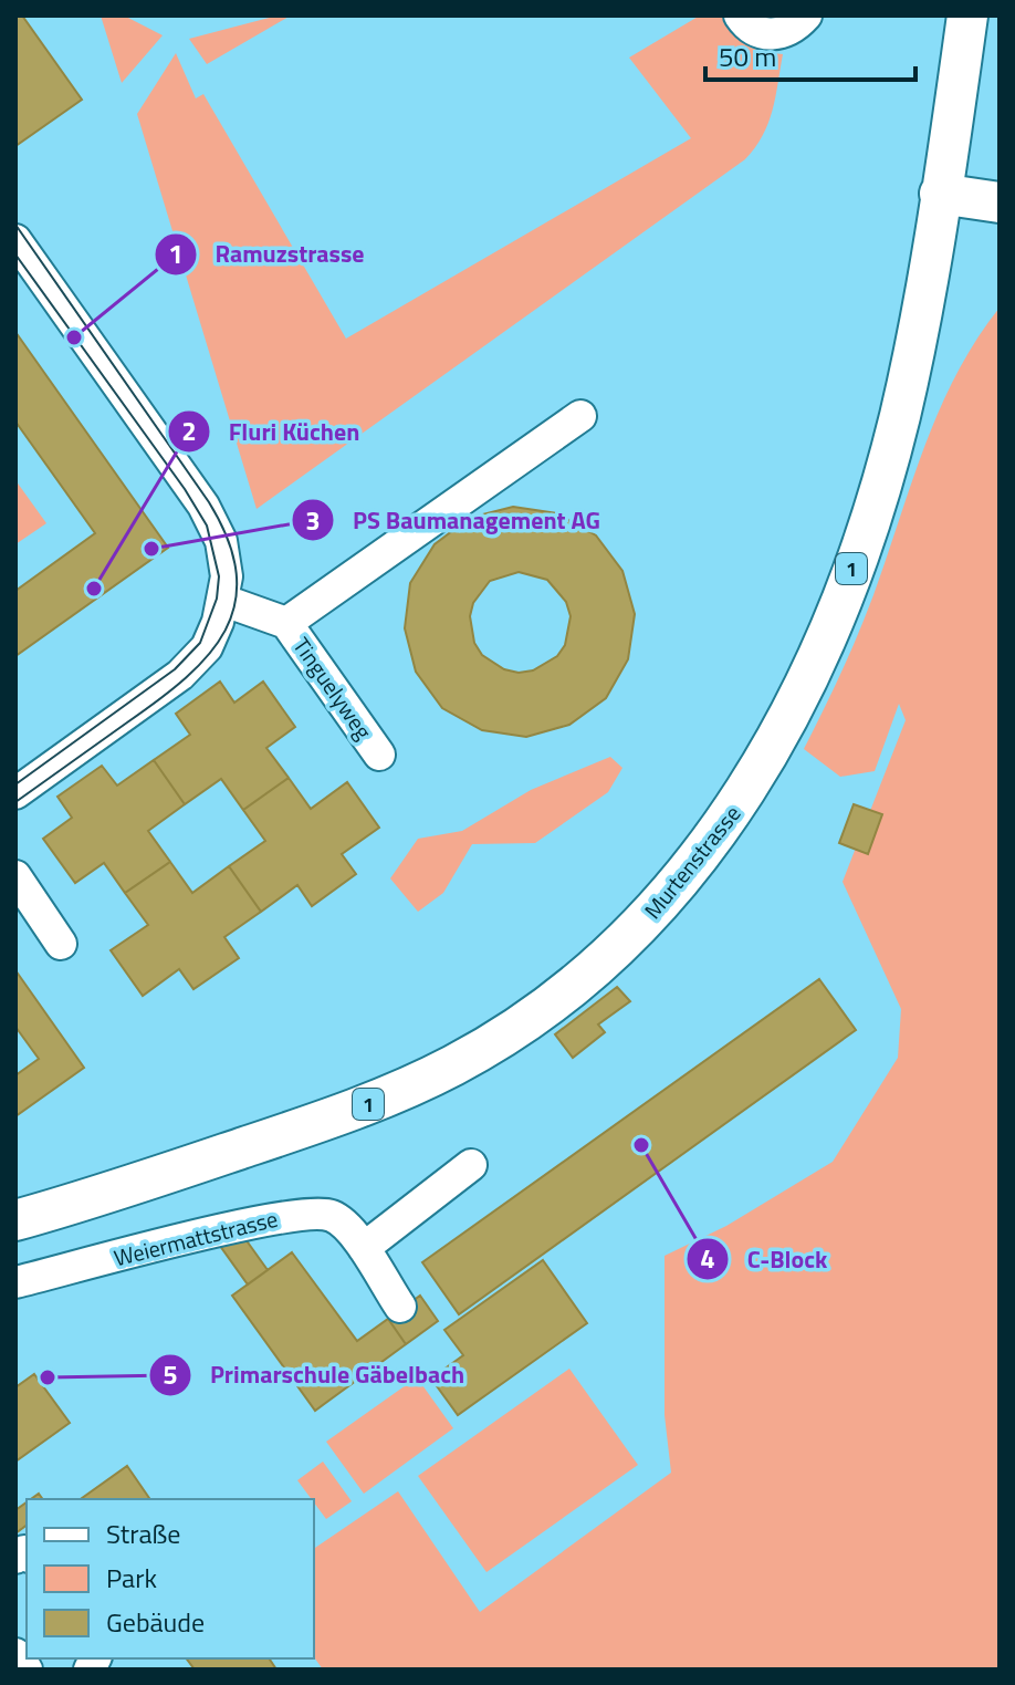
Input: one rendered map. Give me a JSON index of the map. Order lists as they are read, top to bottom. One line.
{"streets":{"main road":["1","Murtenstrasse"],"street":["Tinguelyweg","Weiermattstrasse"]},"places":["Ramuzstrasse","PS Baumanagement AG","Fluri Küchen","C-Block","Primarschule Gäbelbach"],"legend":["Straße","Park","Gebäude"],"scale_bar":"50 m"}
